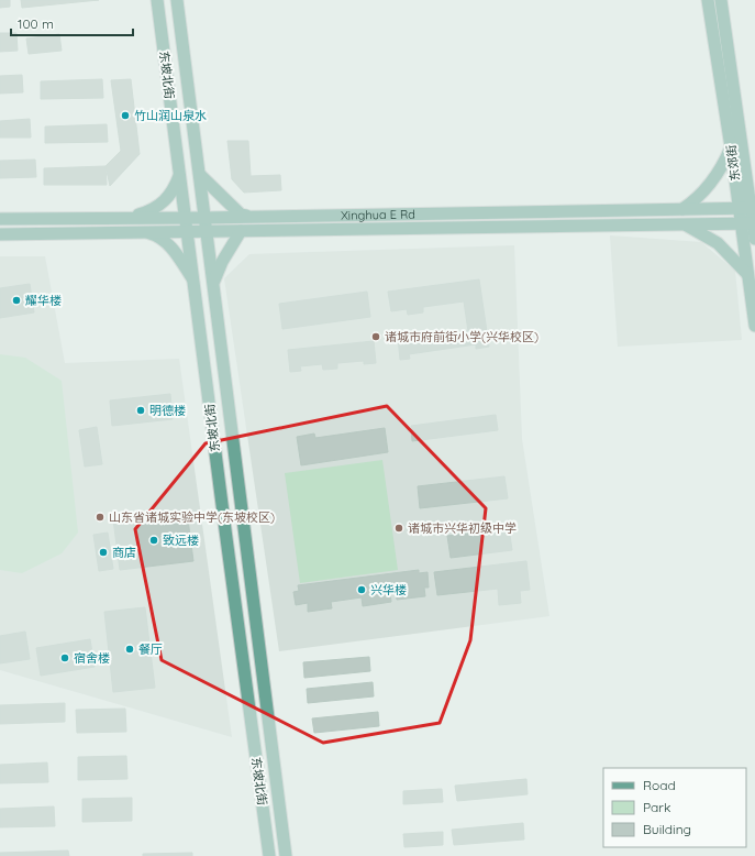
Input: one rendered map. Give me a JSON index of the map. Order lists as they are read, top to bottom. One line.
{"streets":{"main road":["东坡北街","东郊街","Xinghua E Rd"]},"crossings":[["东坡北街","Xinghua E Rd"],["东郊街","Xinghua E Rd"]],"places":["竹山润山泉水","耀华楼","诸城市府前街小学(兴华校区)","明德楼","山东省诸城实验中学(东坡校区)","诸城市兴华初级中学","致远楼","商店","兴华楼","餐厅","宿舍楼"],"legend":["Road","Park","Building"],"scale_bar":"100 m"}
